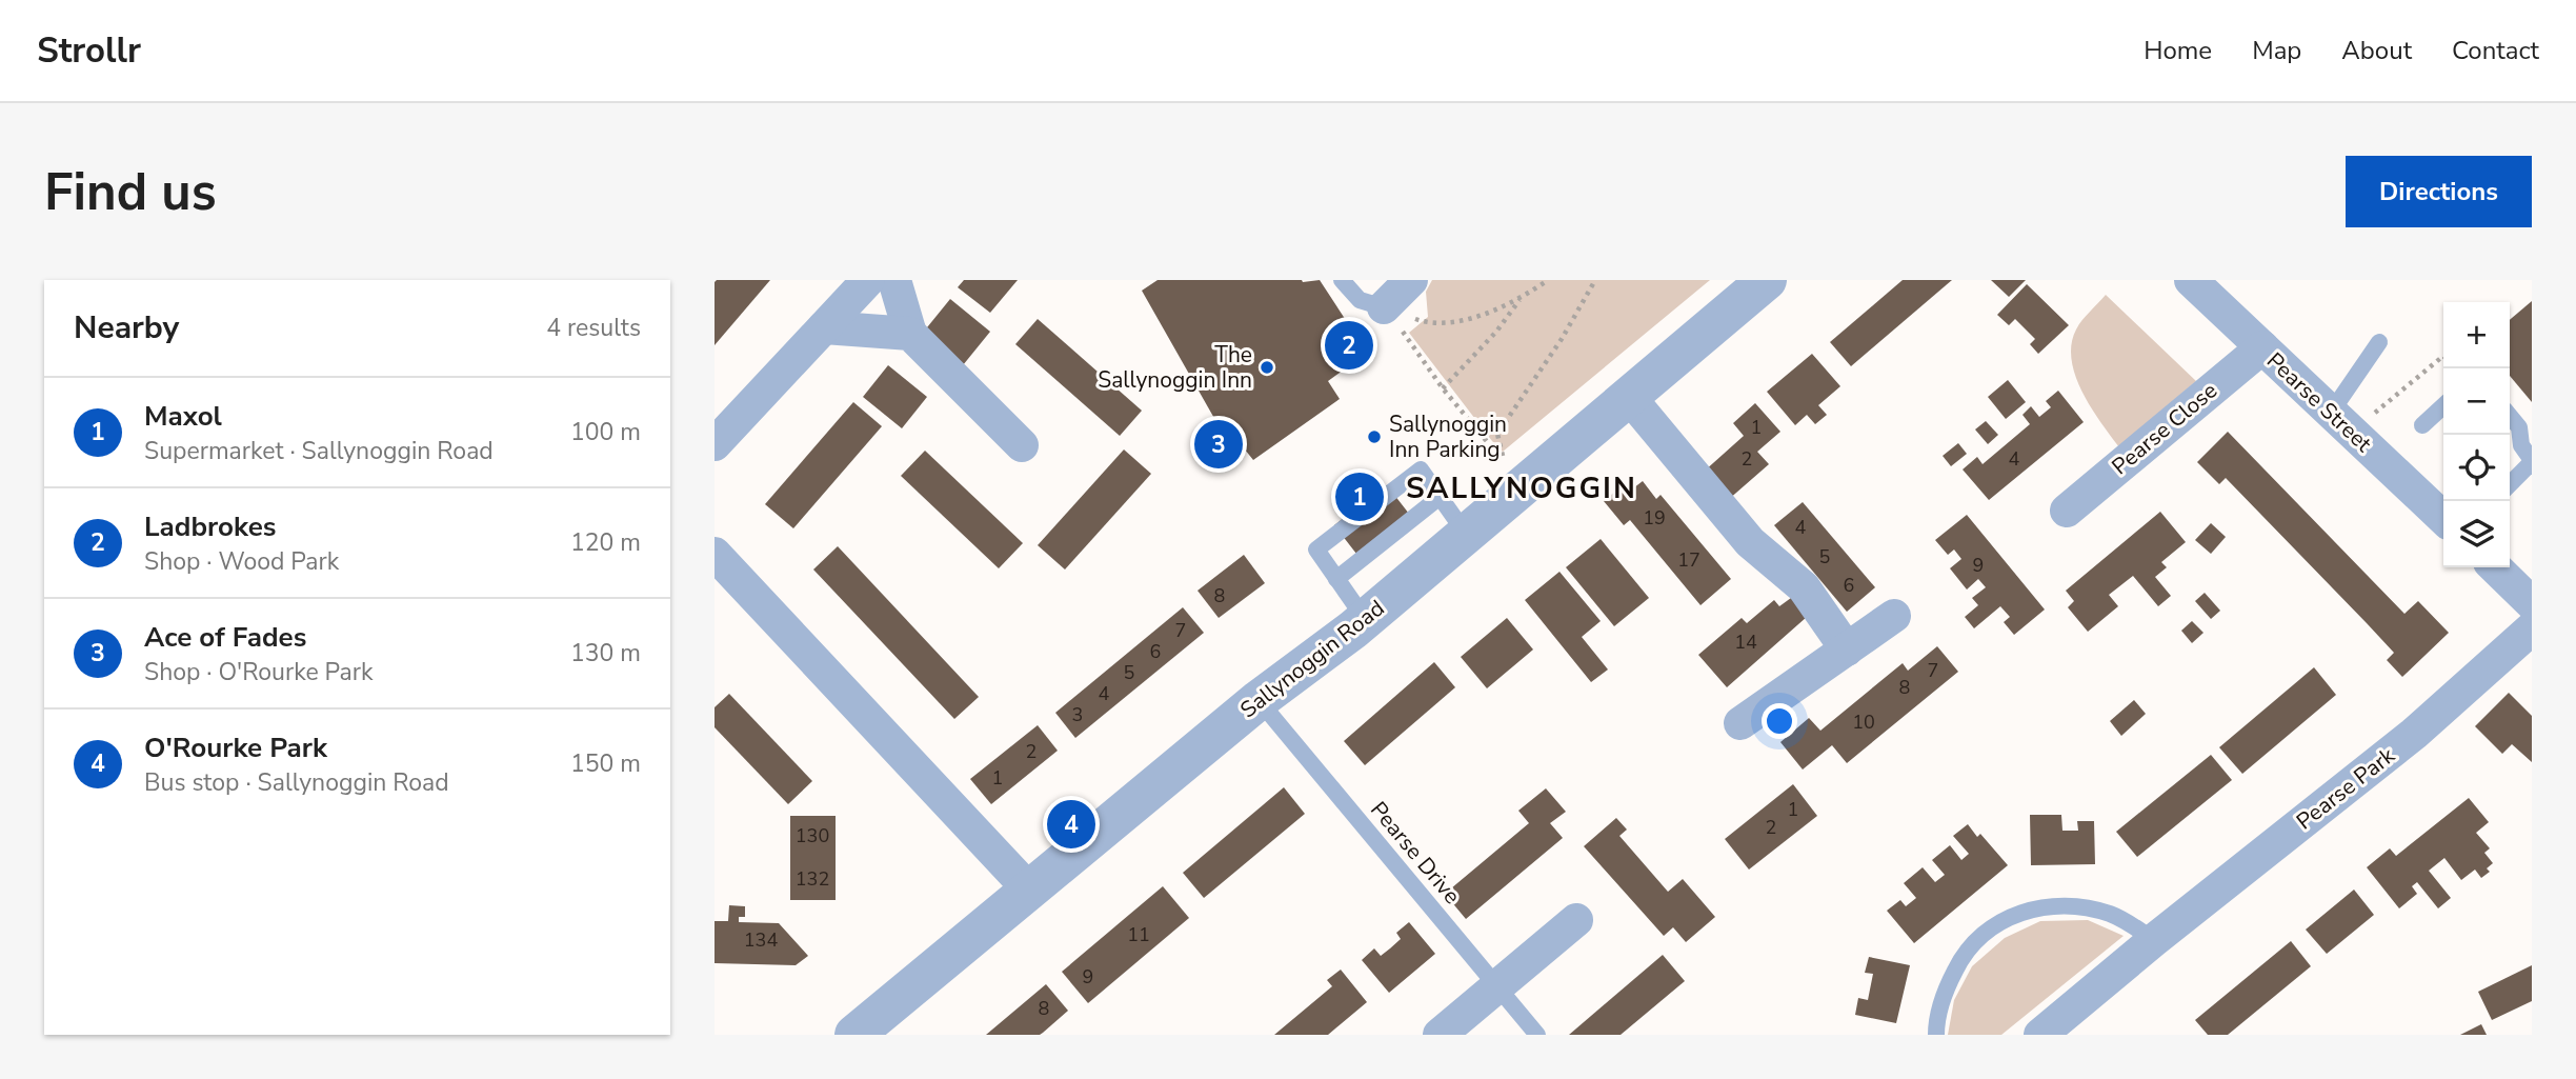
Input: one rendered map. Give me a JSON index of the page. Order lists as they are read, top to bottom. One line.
{"streets":{"street":["Pearse Street","Pearse Close","Sallynoggin Road","Pearse Park"],"lane":["Pearse Drive"]},"crossings":[["Pearse Street","Pearse Close"],["Sallynoggin Road","Pearse Drive"]],"districts":["SALLYNOGGIN"],"places":["The Sallynoggin Inn","Sallynoggin Inn Parking"],"house_numbers":["1","2","4","19","4","5","17","9","6","8","7","14","6","7","5","8","4","3","10","2","1","1","2","130","132","11","134","9","8"],"page":{"header":"Strollr","nav":["Home","Map","About","Contact"],"buttons":"Directions","title":"Find us","heading":["Nearby","4 results"],"map_buttons":["+","−"],"pins":["2","3","1","4"],"list":[{"mark":"1","name":"Maxol","note":"Supermarket · Sallynoggin Road","value":"100 m"},{"mark":"2","name":"Ladbrokes","note":"Shop · Wood Park","value":"120 m"},{"mark":"3","name":"Ace of Fades","note":"Shop · O'Rourke Park","value":"130 m"},{"mark":"4","name":"O'Rourke Park","note":"Bus stop · Sallynoggin Road","value":"150 m"}]}}
